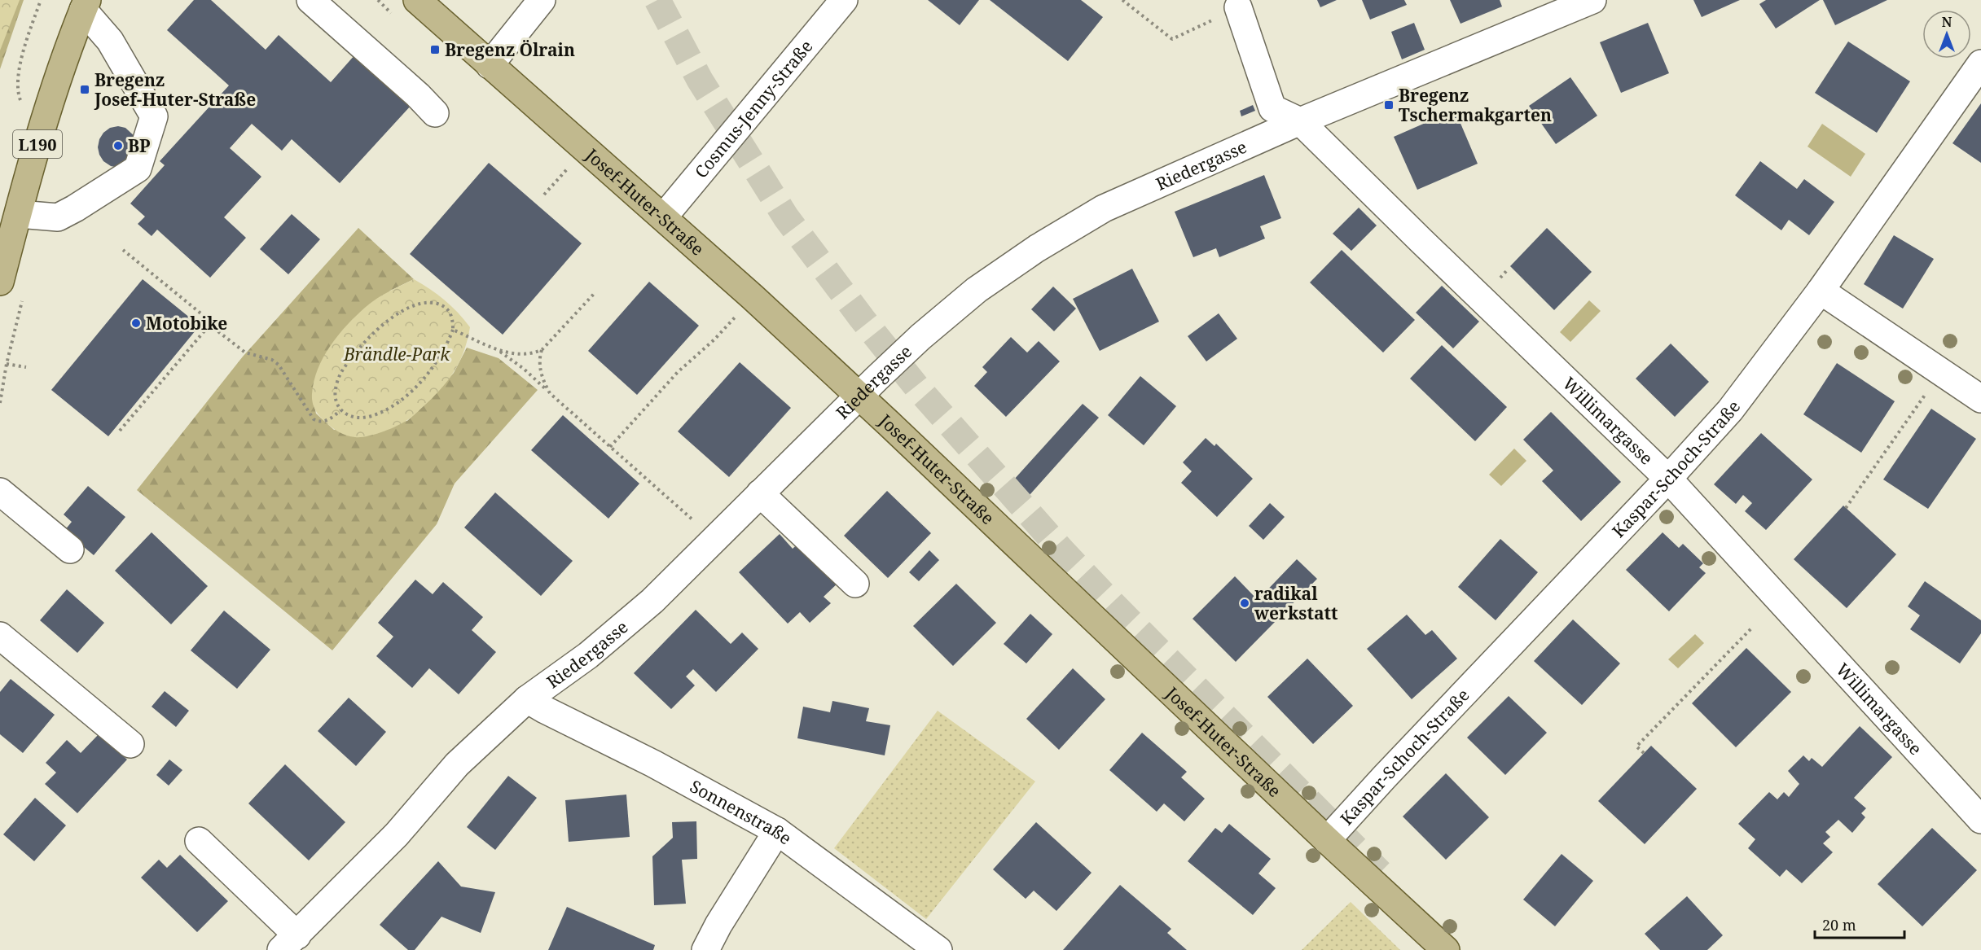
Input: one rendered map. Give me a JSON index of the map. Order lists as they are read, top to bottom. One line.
{"streets":{"main road":["L190","Josef-Huter-Straße"],"street":["Cosmus-Jenny-Straße","Riedergasse","Willimargasse","Kaspar-Schoch-Straße","Sonnenstraße"]},"crossings":[["Cosmus-Jenny-Straße","Josef-Huter-Straße"],["Riedergasse","Josef-Huter-Straße"],["Riedergasse","Willimargasse"],["Riedergasse","Sonnenstraße"],["Josef-Huter-Straße","Kaspar-Schoch-Straße"],["Willimargasse","Kaspar-Schoch-Straße"]],"parks":["Brändle-Park"],"places":{"transit":["Bregenz Ölrain","Bregenz Josef-Huter-Straße","Bregenz Tschermakgarten"],"other":["BP","Motobike","radikal werkstatt"]},"scale_bar":"20 m","north":"top"}
